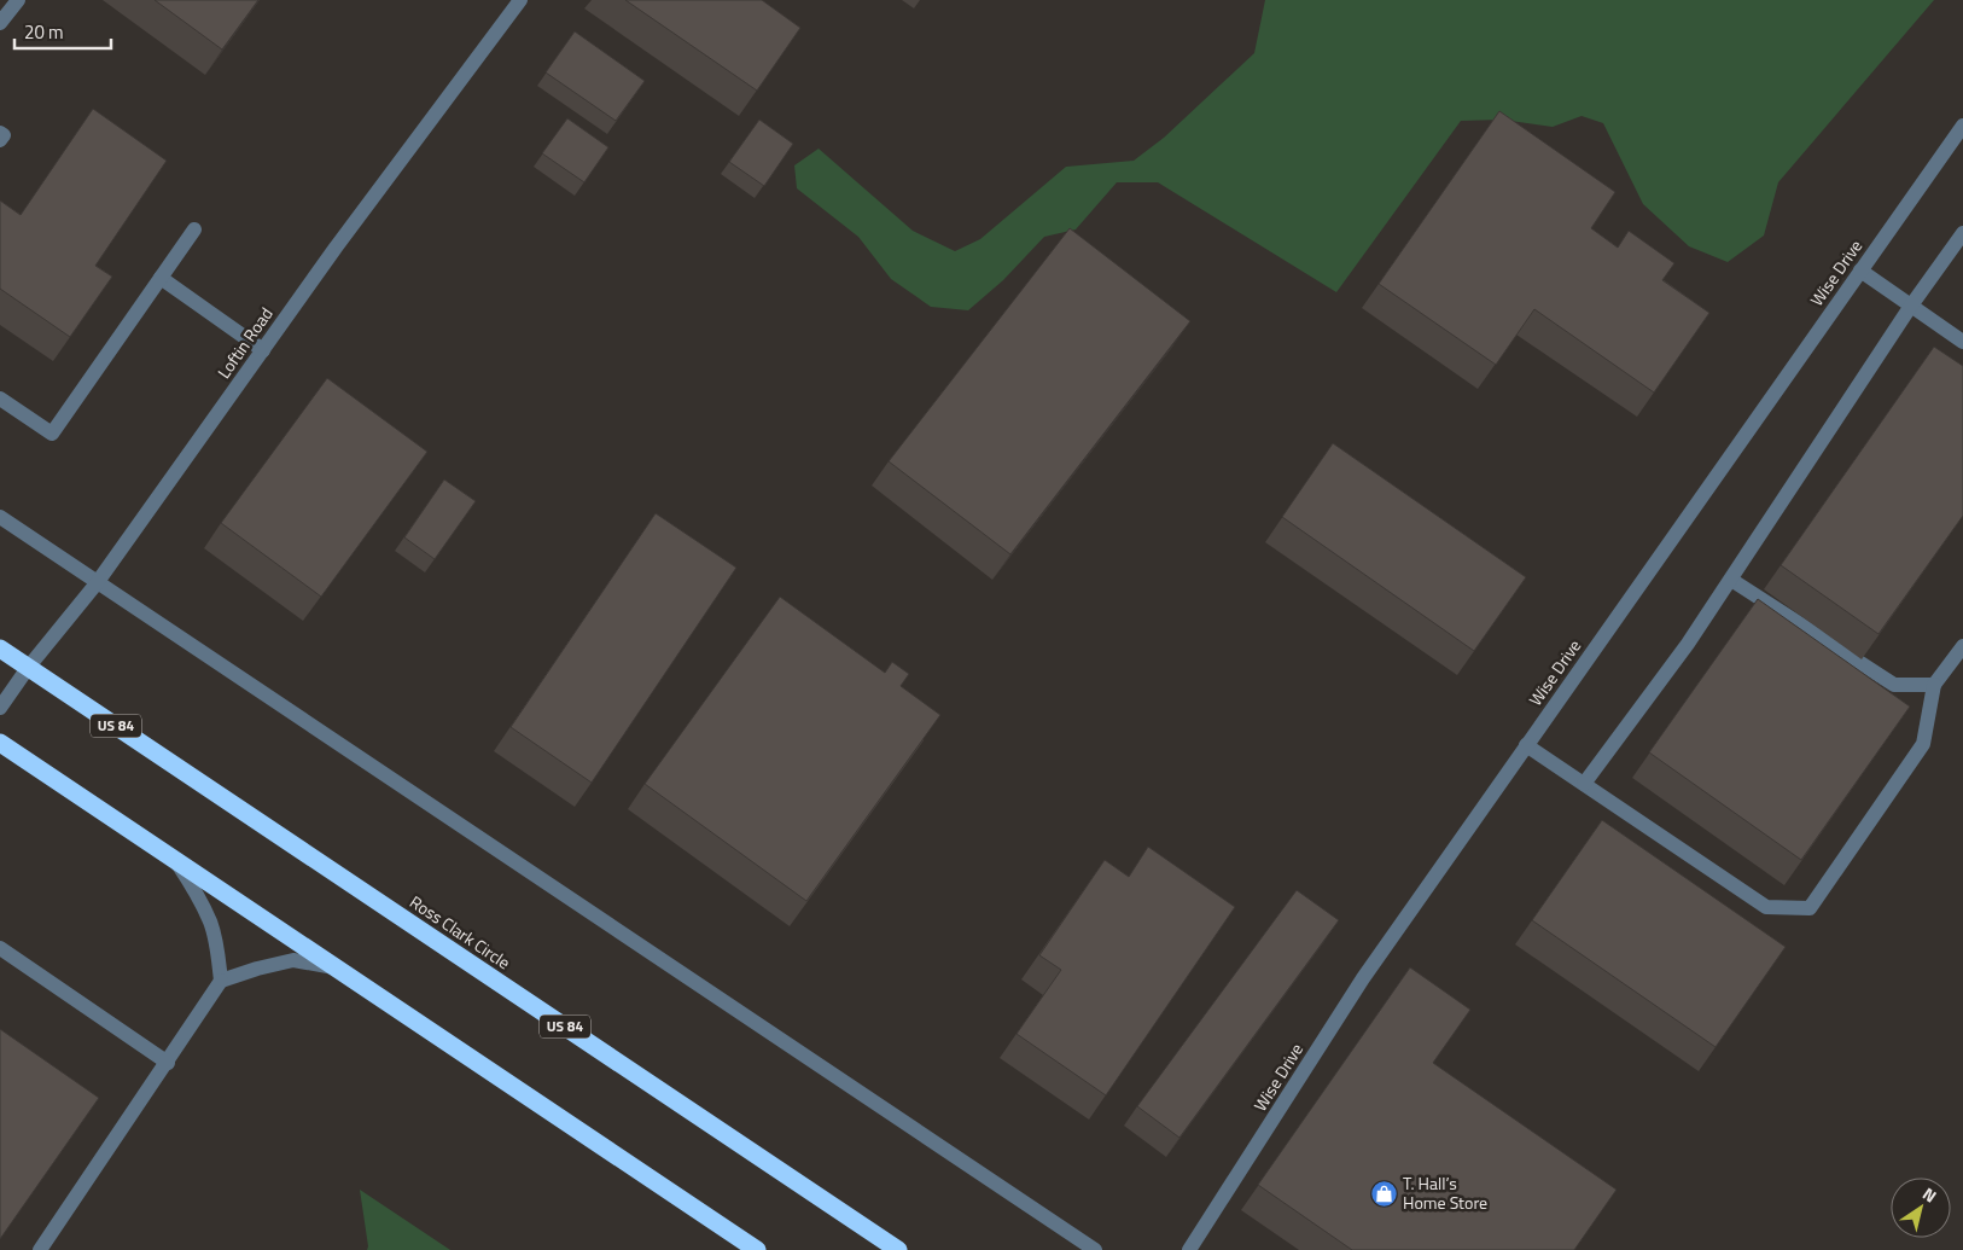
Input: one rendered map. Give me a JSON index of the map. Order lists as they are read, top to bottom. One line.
{"streets":{"highway":["US 84","Ross Clark Circle"],"street":["Wise Drive","Loftin Road"]},"crossings":[["Loftin Road","Ross Clark Circle"]],"places":{"shop":["T. Hall’s Home Store"]},"scale_bar":"20 m","north":"top right"}
